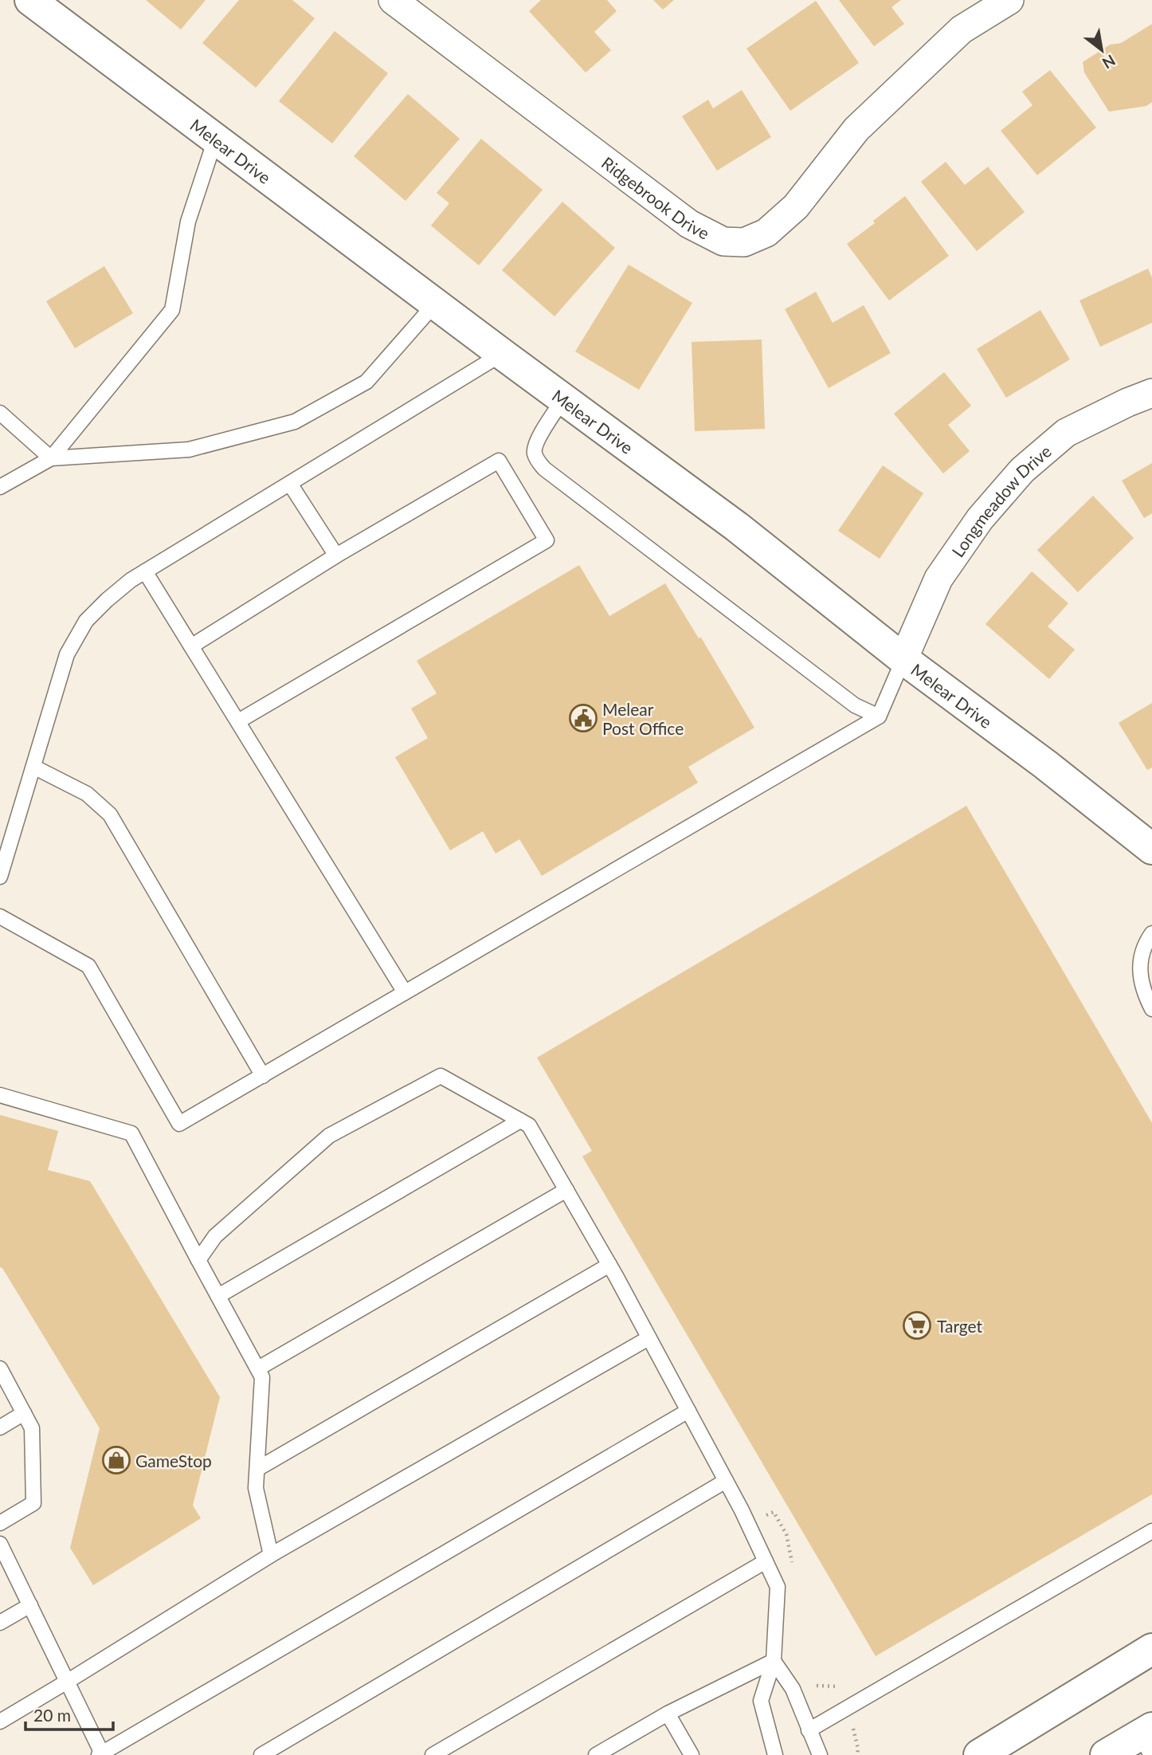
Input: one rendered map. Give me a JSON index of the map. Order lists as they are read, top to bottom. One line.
{"streets":{"street":["Melear Drive","Ridgebrook Drive","Longmeadow Drive"]},"crossings":[["Melear Drive","Longmeadow Drive"]],"places":{"public building":["Melear Post Office"],"supermarket":["Target"],"shop":["GameStop"]},"scale_bar":"20 m","north":"bottom right"}
